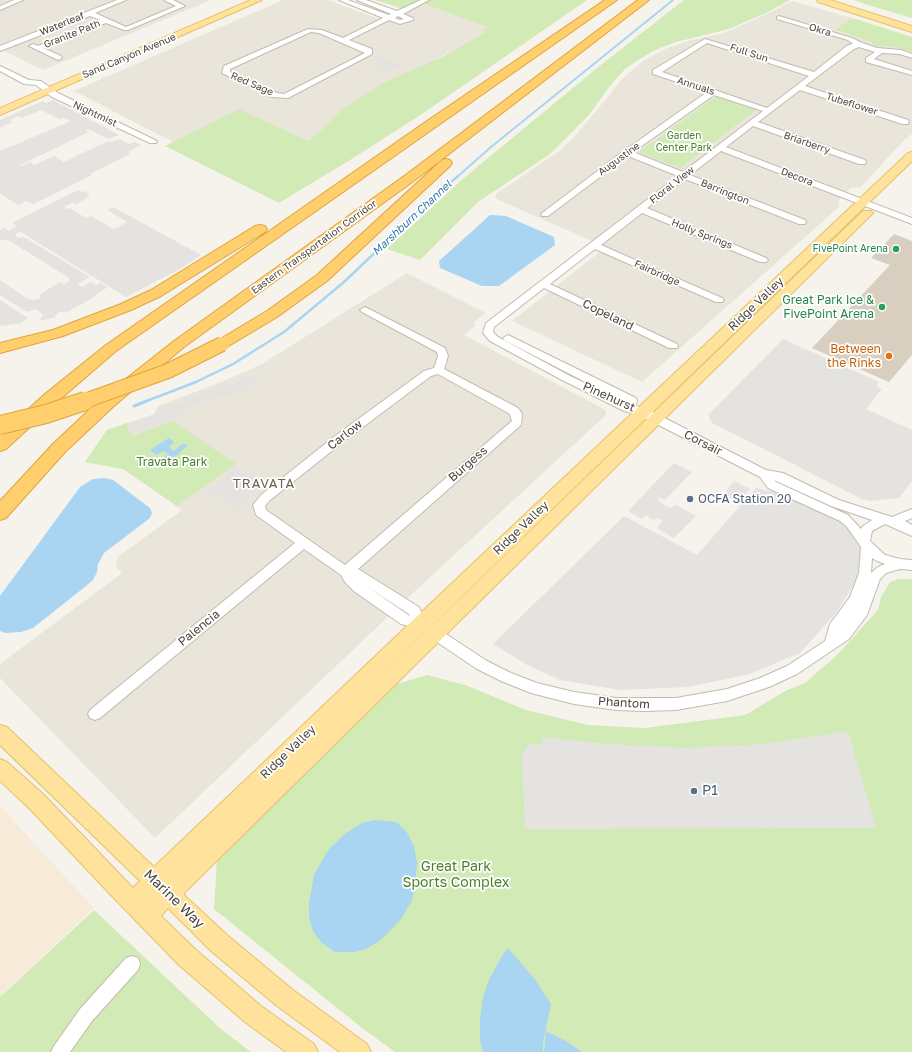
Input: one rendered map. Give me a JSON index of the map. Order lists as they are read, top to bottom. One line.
{"streets":{"highway":["Eastern Transportation Corridor"],"main road":["Sand Canyon Avenue","Ridge Valley","Marine Way"],"street":["Waterleaf","Okra","Granite Path","Full Sun","Red Sage","Annuals","Tubeflower","Nightmist","Briarberry","Augustine","Decora","Floral View","Barrington","Holly Springs","Fairbridge","Copeland","Pinehurst","Carlow","Corsair","Burgess","Palencia","Phantom"]},"crossings":[["Waterleaf","Granite Path"],["Okra","Floral View"],["Full Sun","Annuals"],["Full Sun","Floral View"],["Sand Canyon Avenue","Nightmist"],["Annuals","Augustine"],["Annuals","Floral View"],["Tubeflower","Floral View"],["Briarberry","Floral View"],["Augustine","Barrington"],["Decora","Floral View"],["Decora","Ridge Valley"],["Floral View","Barrington"],["Floral View","Holly Springs"],["Floral View","Fairbridge"],["Floral View","Copeland"],["Floral View","Pinehurst"],["Ridge Valley","Pinehurst"],["Ridge Valley","Carlow"],["Ridge Valley","Corsair"],["Ridge Valley","Phantom"],["Ridge Valley","Marine Way"],["Pinehurst","Corsair"],["Carlow","Burgess"],["Carlow","Palencia"],["Carlow","Phantom"],["Corsair","Phantom"]],"districts":["TRAVATA"],"water":["Marshburn Channel"],"parks":["Garden Center Park","Travata Park","Great Park Sports Complex"],"places":["FivePoint Arena","Great Park Ice & FivePoint Arena","Between the Rinks","OCFA Station 20","P1"]}
